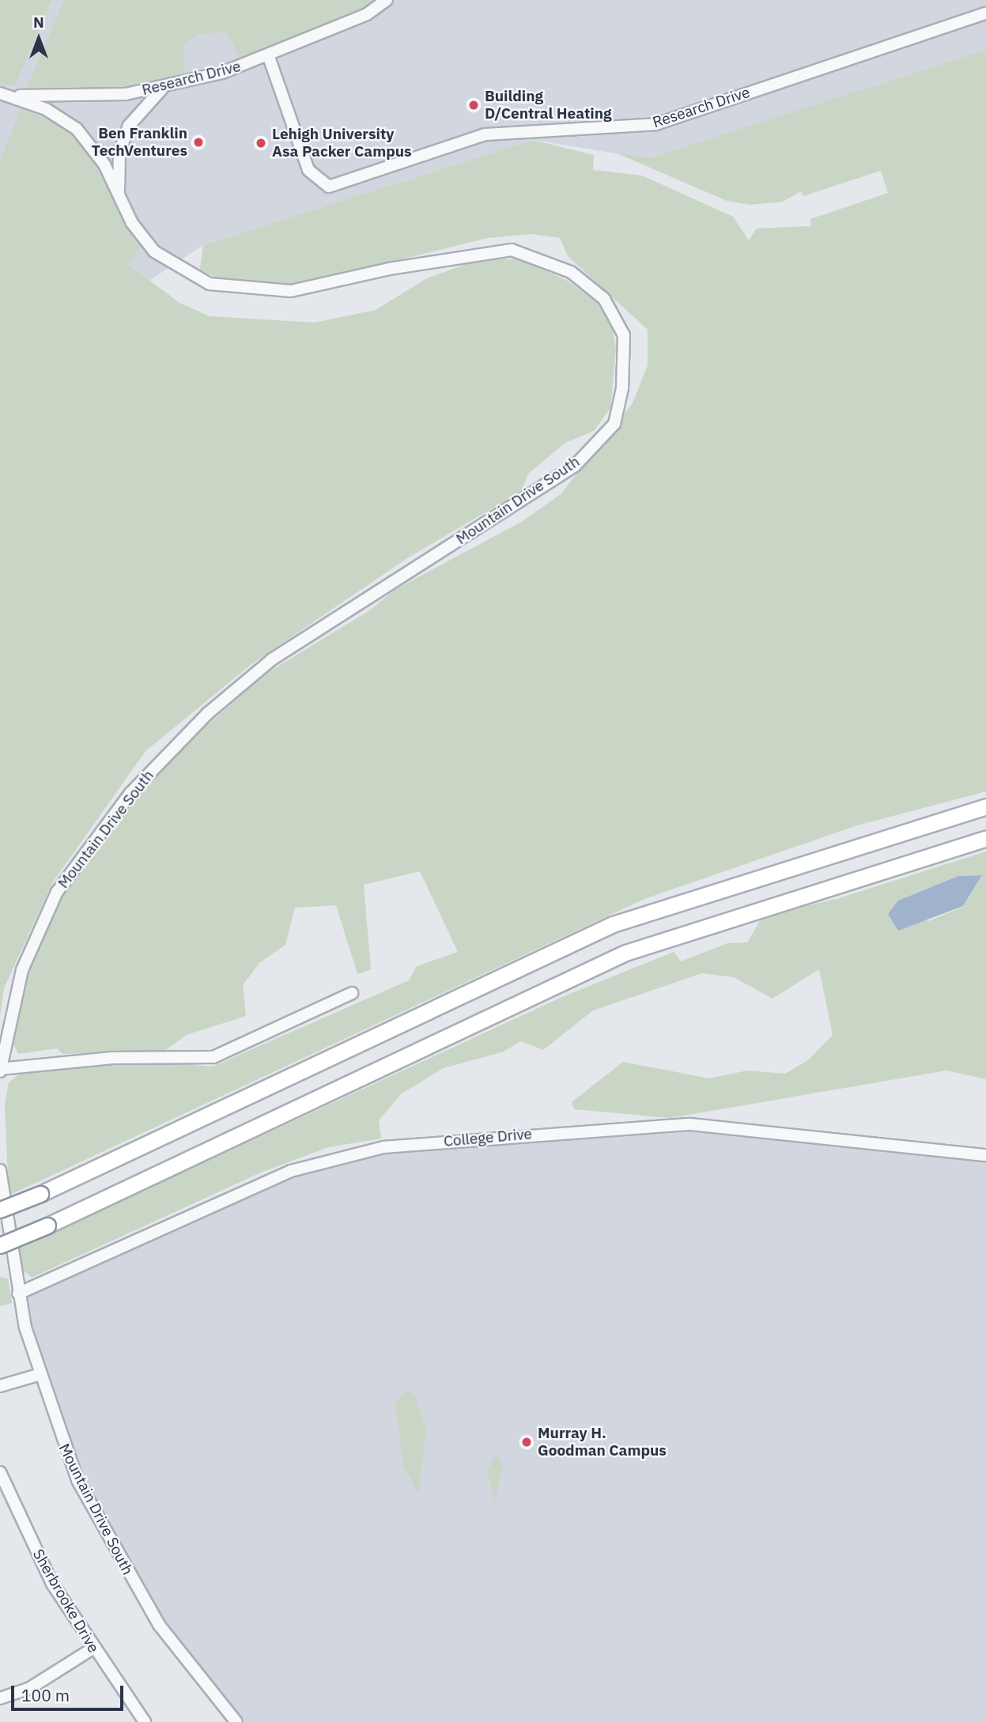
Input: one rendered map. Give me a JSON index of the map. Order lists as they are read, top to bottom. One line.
{"streets":{"street":["Research Drive","Mountain Drive South","College Drive","Sherbrooke Drive"]},"crossings":[["Research Drive","Mountain Drive South"],["Mountain Drive South","College Drive"]],"places":["Building D/Central Heating","Ben Franklin TechVentures","Lehigh University Asa Packer Campus","Murray H. Goodman Campus"],"scale_bar":"100 m","north":"top"}
